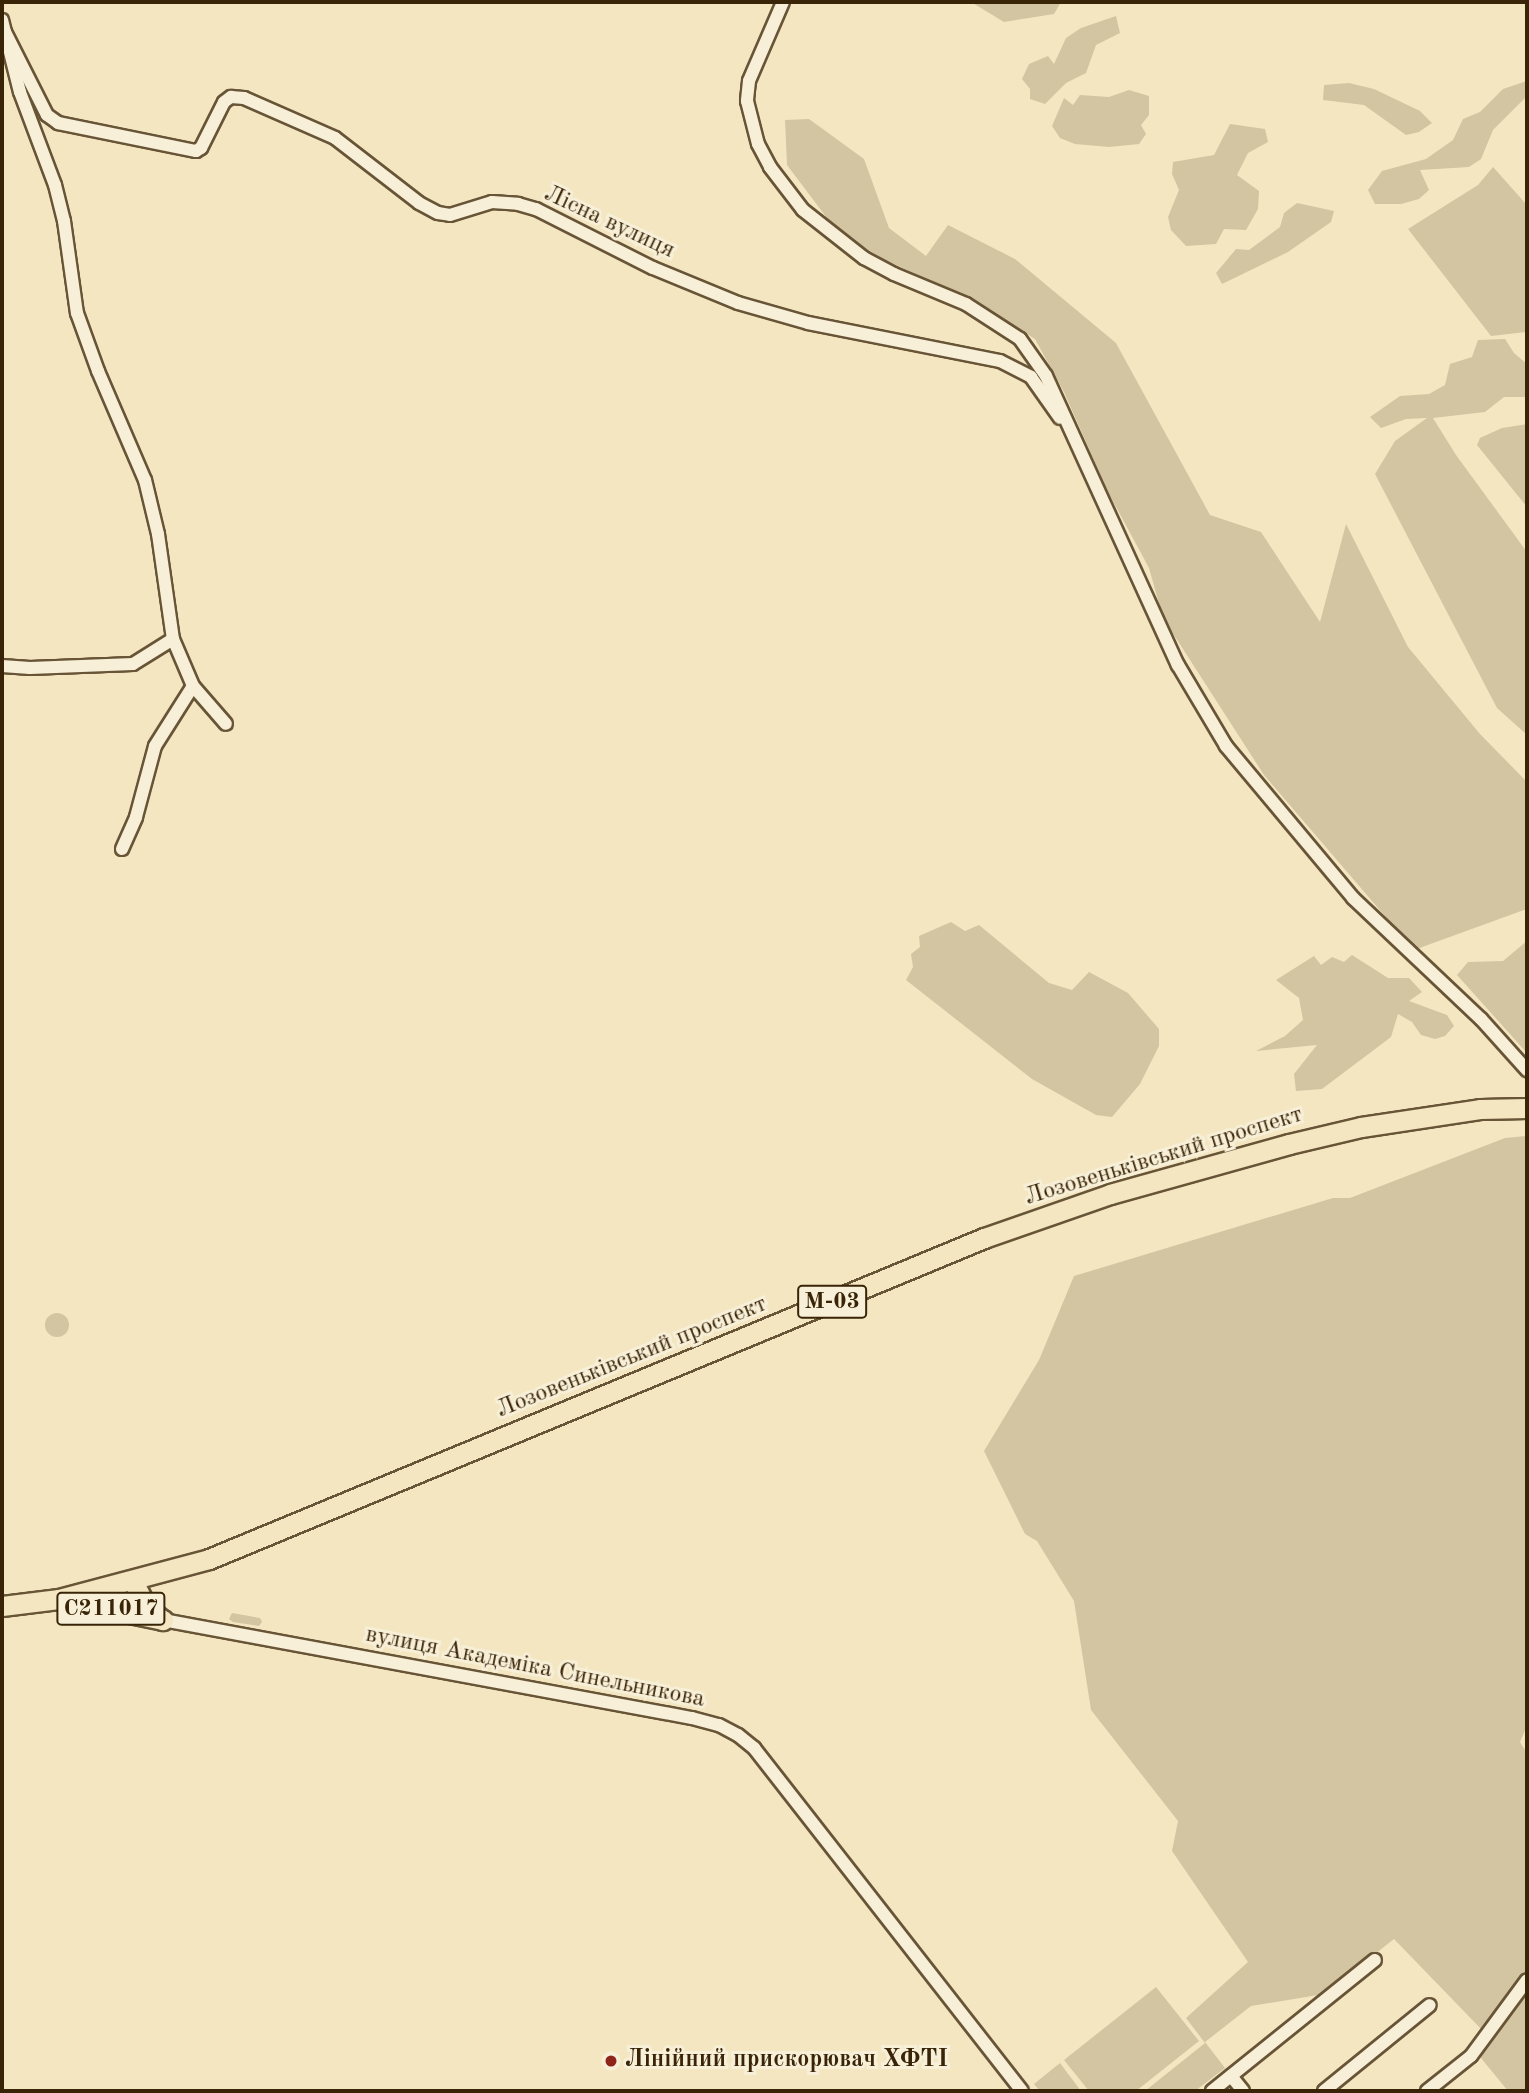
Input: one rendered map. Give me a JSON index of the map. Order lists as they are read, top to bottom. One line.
{"streets":{"highway":["Лозовеньківський проспект","М-03","С211017"],"street":["Лісна вулиця","вулиця Академіка Синельникова"]},"crossings":[["Лозовеньківський проспект","С211017"],["С211017","вулиця Академіка Синельникова"]],"places":["Лінійний прискорювач ХФТІ"]}
